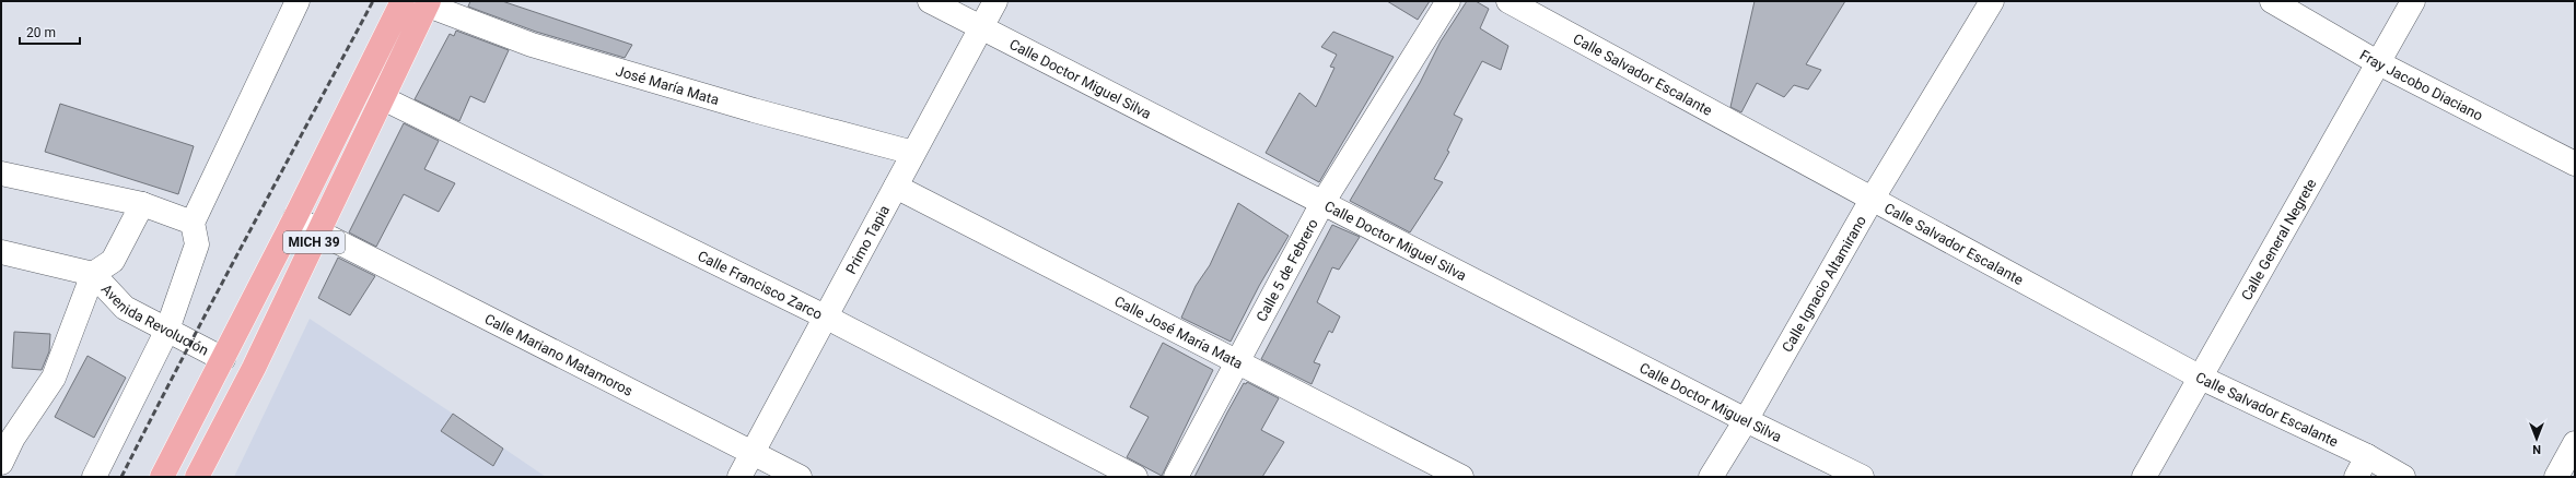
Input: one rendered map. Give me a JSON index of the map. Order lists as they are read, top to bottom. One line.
{"streets":{"main road":["MICH 39"],"street":["Calle Salvador Escalante","Calle Doctor Miguel Silva","José María Mata","Fray Jacobo Diaciano","Primo Tapia","Calle General Negrete","Calle 5 de Febrero","Calle Ignacio Altamirano","Calle Francisco Zarco","Avenida Revolución","Calle José María Mata","Calle Mariano Matamoros"]},"crossings":[["Calle Salvador Escalante","Calle General Negrete"],["Calle Salvador Escalante","Calle Ignacio Altamirano"],["Calle Doctor Miguel Silva","Primo Tapia"],["Calle Doctor Miguel Silva","Calle 5 de Febrero"],["Calle Doctor Miguel Silva","Calle Ignacio Altamirano"],["José María Mata","Primo Tapia"],["José María Mata","MICH 39"],["Fray Jacobo Diaciano","Calle General Negrete"],["Primo Tapia","Calle Francisco Zarco"],["Primo Tapia","Calle José María Mata"],["Primo Tapia","Calle Mariano Matamoros"],["MICH 39","Calle Francisco Zarco"],["MICH 39","Avenida Revolución"],["MICH 39","Calle Mariano Matamoros"],["Calle 5 de Febrero","Calle José María Mata"]],"scale_bar":"20 m","north":"bottom"}
